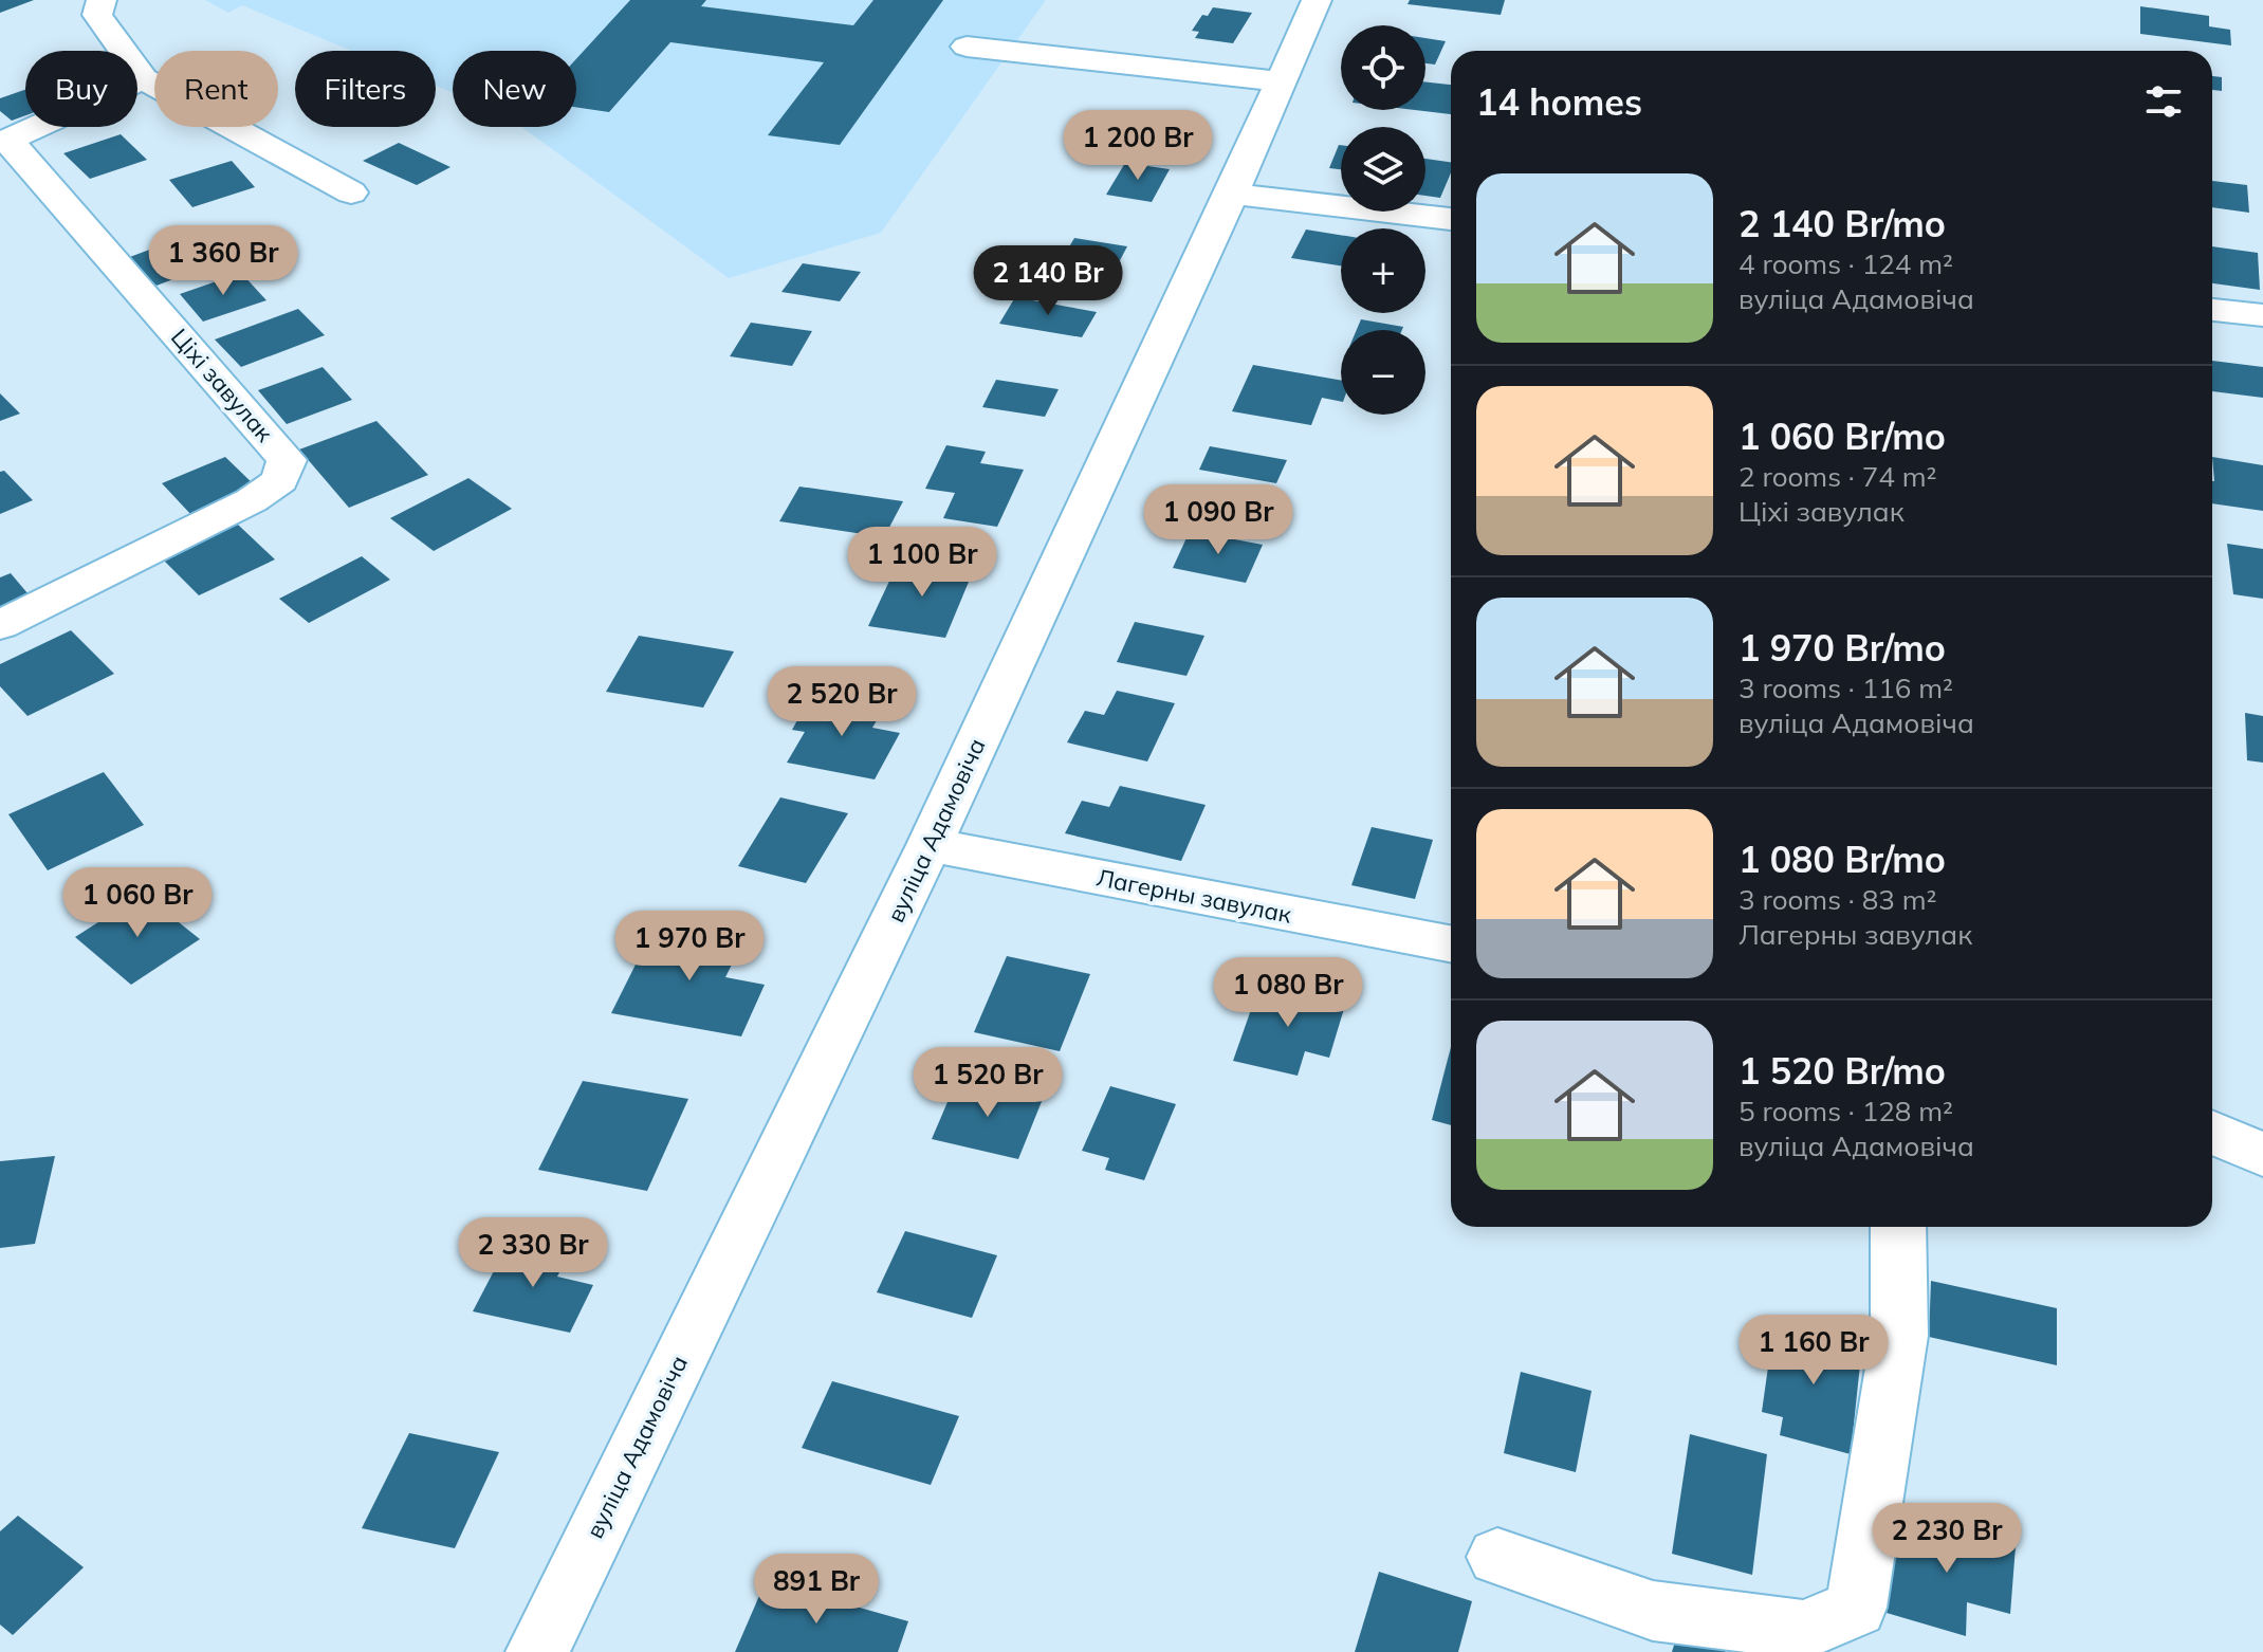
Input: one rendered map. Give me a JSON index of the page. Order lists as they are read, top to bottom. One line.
{"streets":{"street":["Ціхі завулак","вуліца Адамовіча","Лагерны завулак"]},"crossings":[["вуліца Адамовіча","Лагерны завулак"]],"page":{"map_buttons":["+","−"],"chip":["Buy","Rent","Filters","New"],"heading":"14 homes","price":["1 200 Br","1 360 Br","2 140 Br","1 090 Br","1 100 Br","2 520 Br","1 060 Br","1 970 Br","1 080 Br","1 520 Br","2 330 Br","1 160 Br","2 230 Br","891 Br"],"list":[{"name":"2 140 Br/mo","note":"4 rooms · 124 m² · вуліца Адамовіча"},{"name":"1 060 Br/mo","note":"2 rooms · 74 m² · Ціхі завулак"},{"name":"1 970 Br/mo","note":"3 rooms · 116 m² · вуліца Адамовіча"},{"name":"1 080 Br/mo","note":"3 rooms · 83 m² · Лагерны завулак"},{"name":"1 520 Br/mo","note":"5 rooms · 128 m² · вуліца Адамовіча"}]}}
